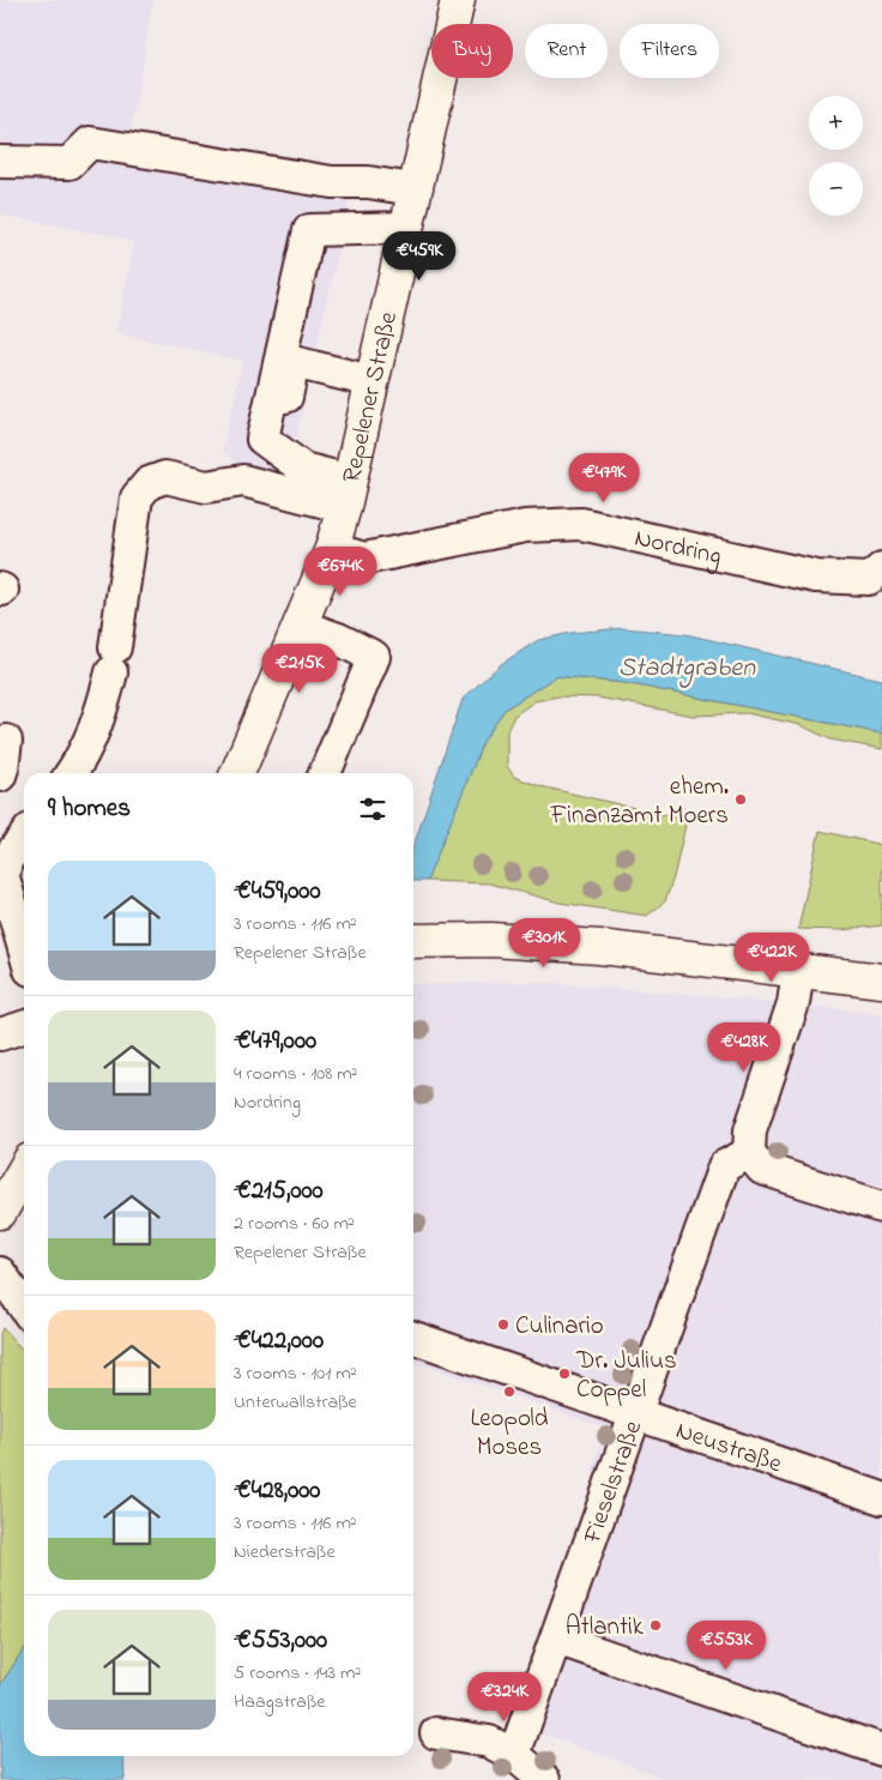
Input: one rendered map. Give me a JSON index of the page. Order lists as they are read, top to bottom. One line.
{"streets":{"main road":["Repelener Straße"],"street":["Nordring","Neustraße","Fieselstraße"]},"crossings":[["Repelener Straße","Nordring"],["Neustraße","Fieselstraße"]],"water":["Stadtgraben"],"places":["ehem. Finanzamt Moers","Culinario","Dr. Julius Coppel","Leopold Moses","Atlantik"],"page":{"chip":["Buy","Rent","Filters"],"map_buttons":["+","−"],"price":["€459K","€479K","€674K","€215K","€301K","€422K","€428K","€553K","€324K"],"heading":"9 homes","list":[{"name":"€459,000","note":"3 rooms · 116 m² · Repelener Straße"},{"name":"€479,000","note":"4 rooms · 108 m² · Nordring"},{"name":"€215,000","note":"2 rooms · 60 m² · Repelener Straße"},{"name":"€422,000","note":"3 rooms · 101 m² · Unterwallstraße"},{"name":"€428,000","note":"3 rooms · 116 m² · Niederstraße"},{"name":"€553,000","note":"5 rooms · 143 m² · Haagstraße"}]}}
